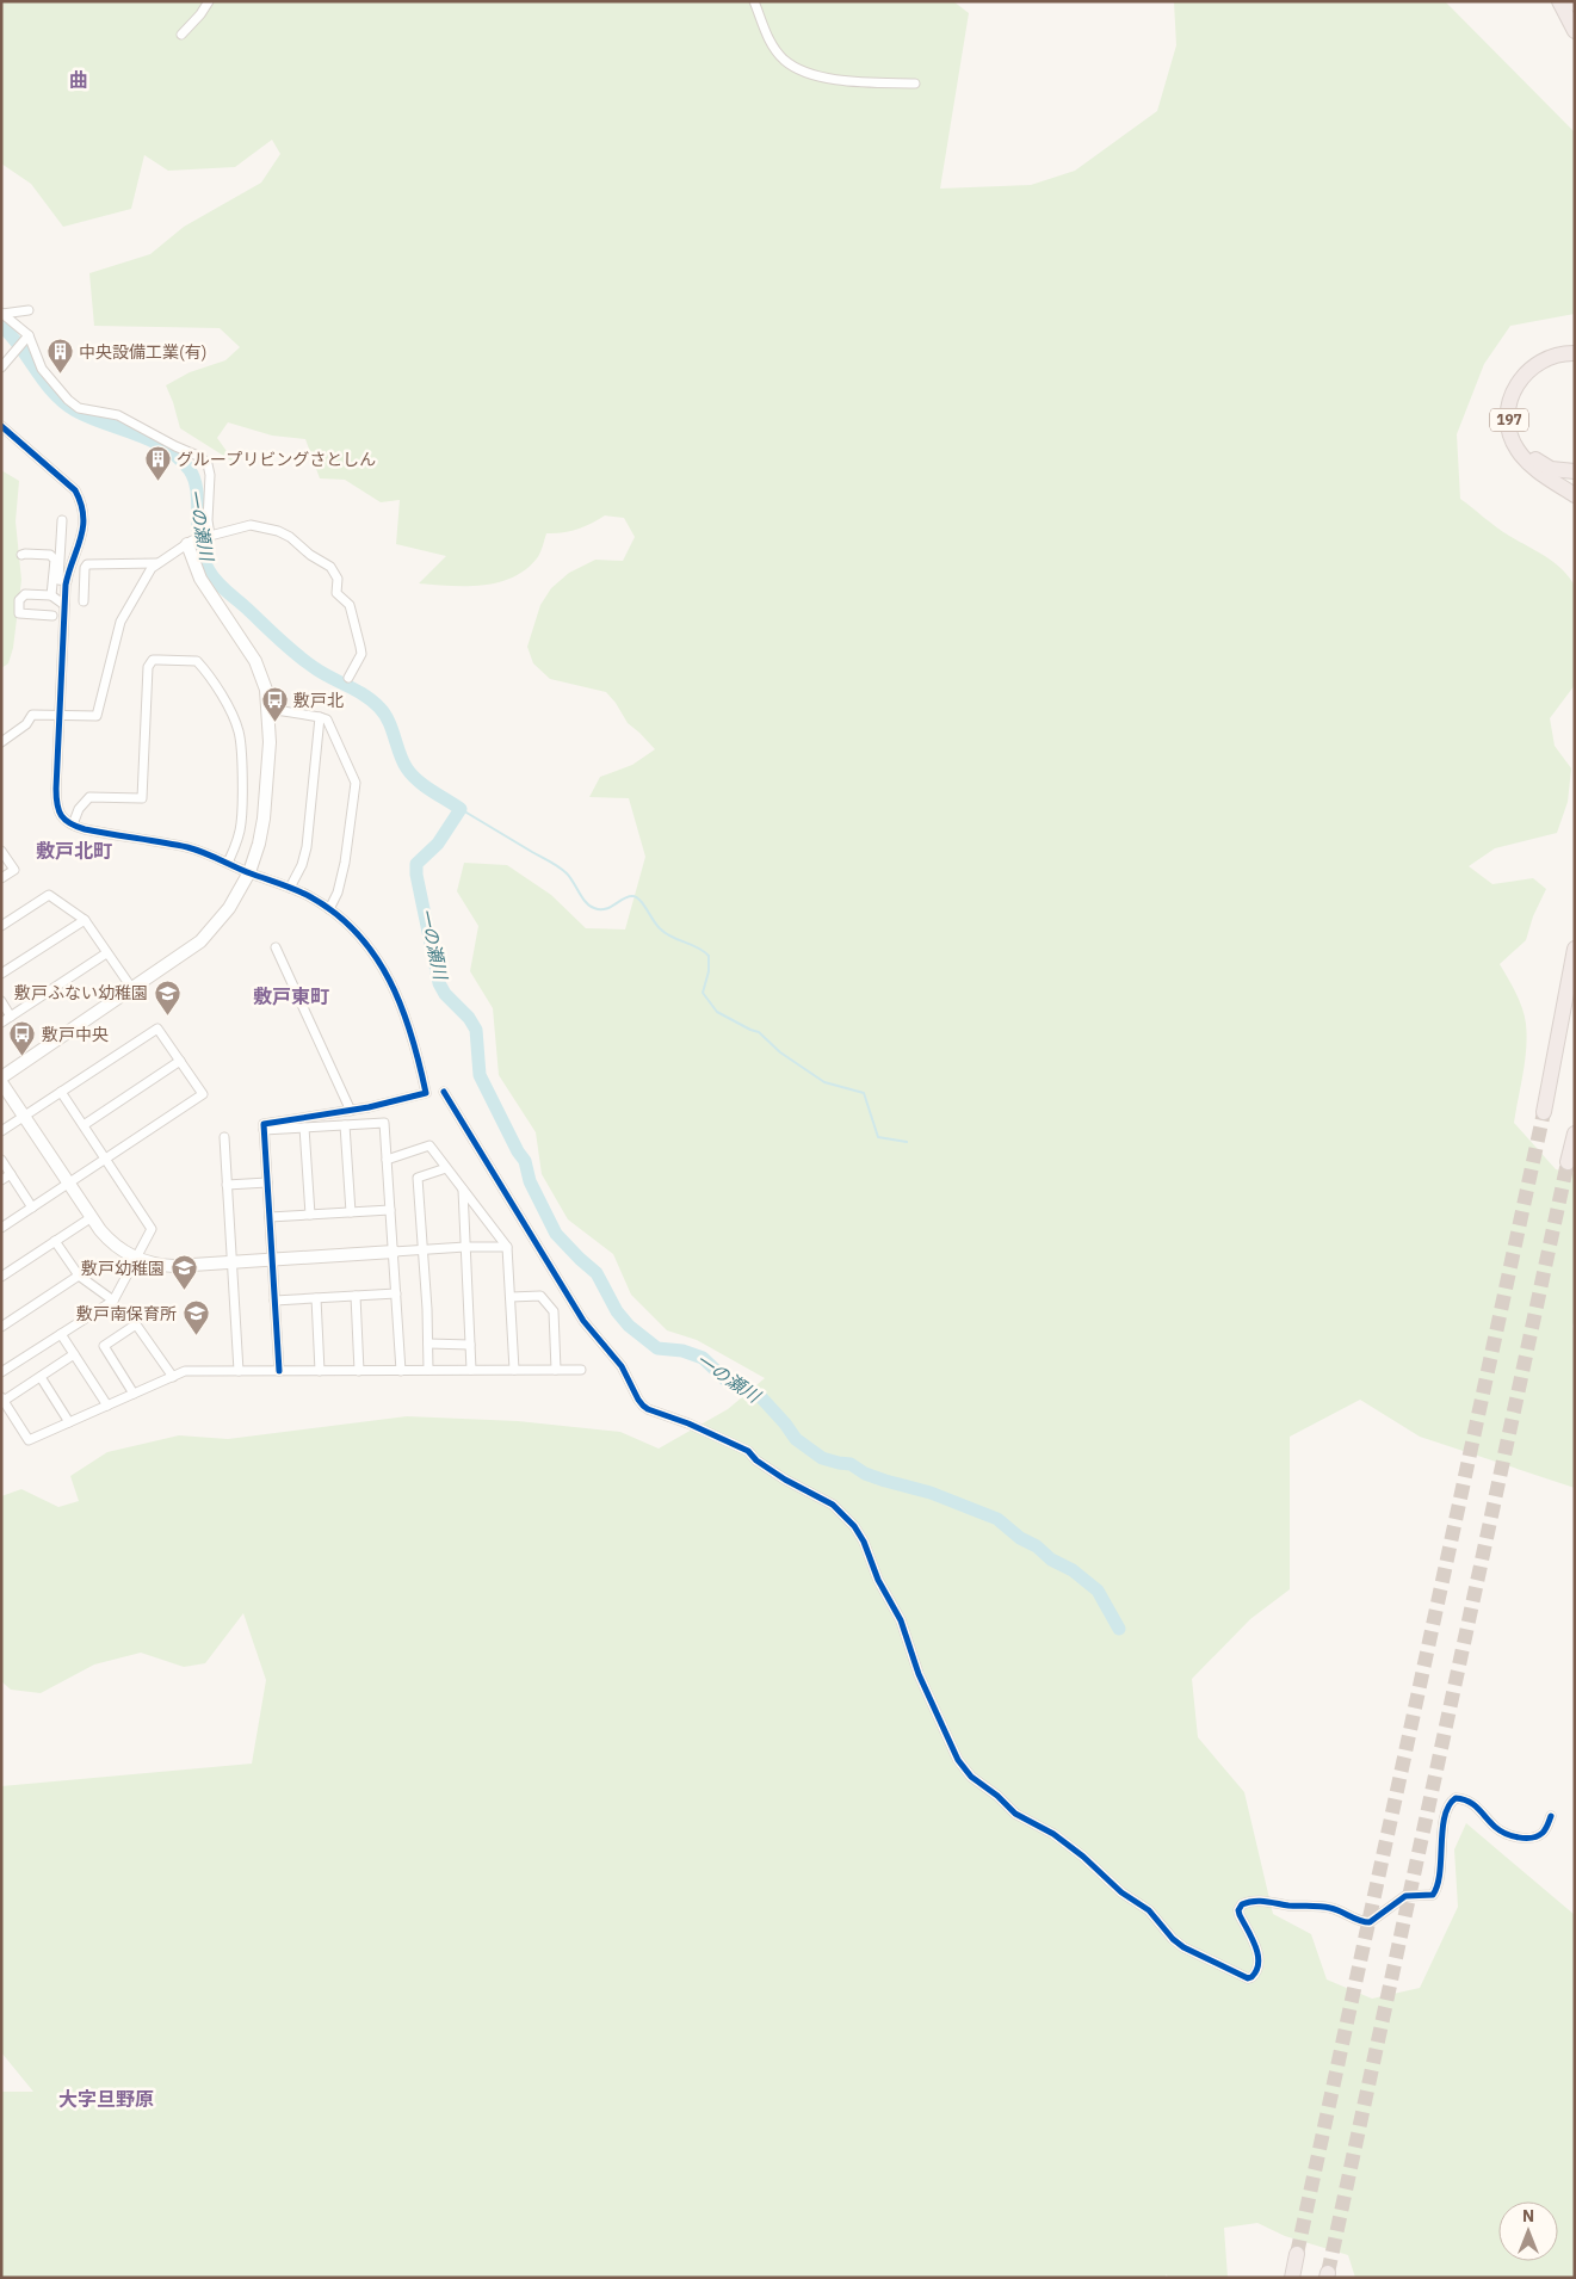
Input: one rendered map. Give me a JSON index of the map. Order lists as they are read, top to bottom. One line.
{"streets":{"highway":["197"]},"districts":["曲","敷戸北町","敷戸東町","大字旦野原"],"water":["一の瀬川"],"places":{"building":["中央設備工業(有)","グループリビングさとしん"],"bus stop":["敷戸北","敷戸中央"],"school or university":["敷戸ふない幼稚園","敷戸幼稚園","敷戸南保育所"]},"north":"top"}
